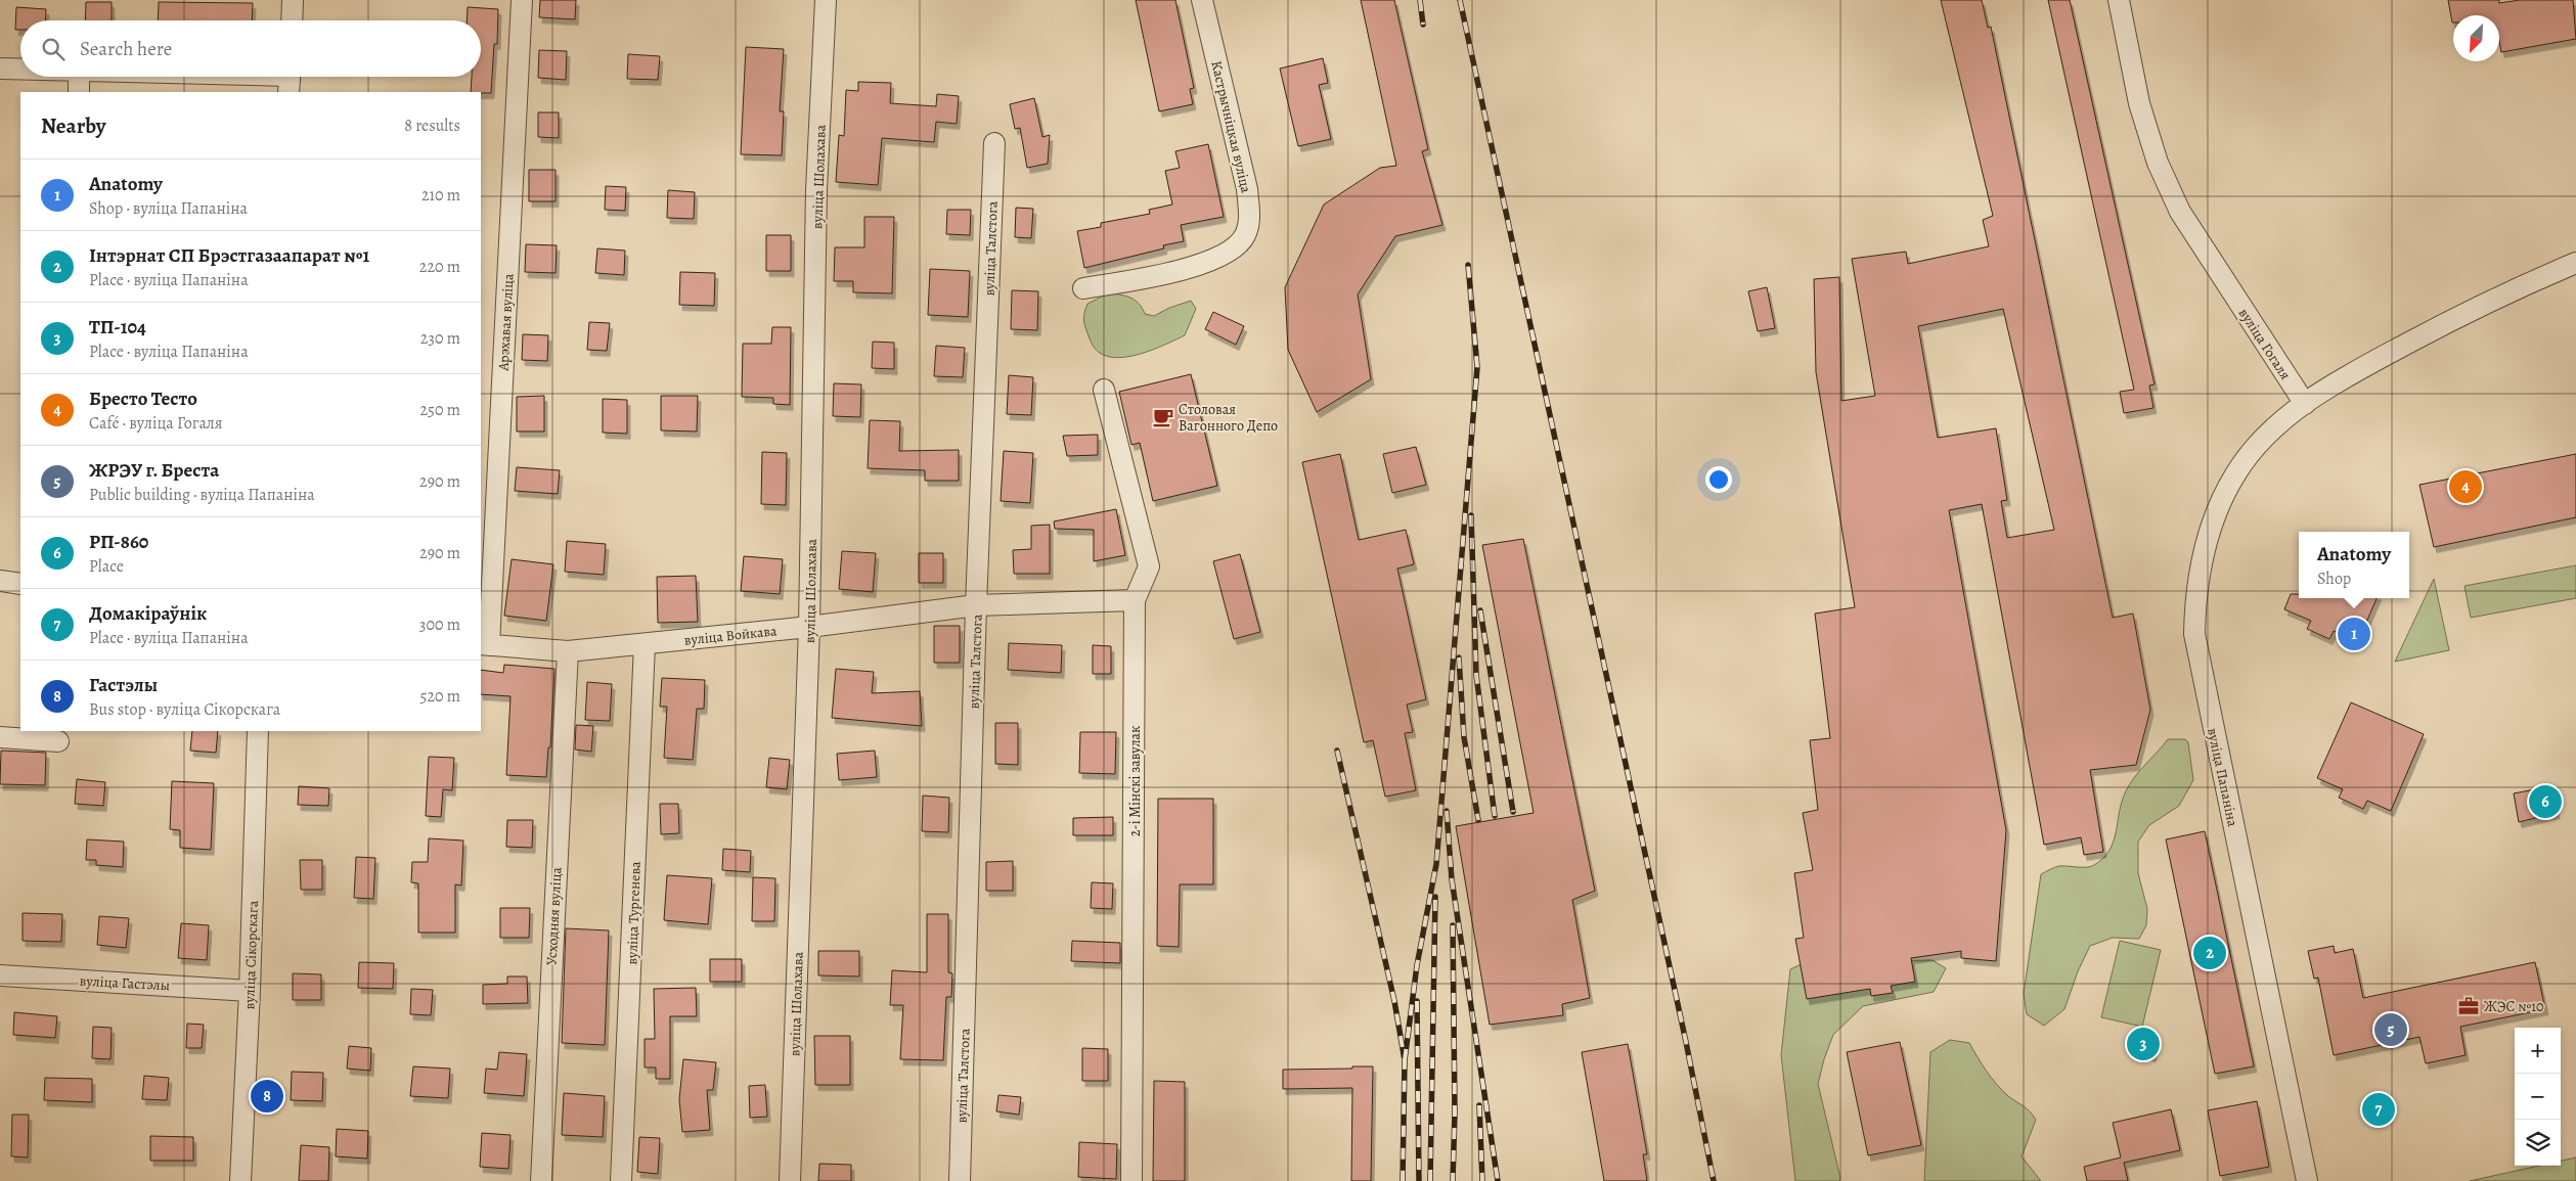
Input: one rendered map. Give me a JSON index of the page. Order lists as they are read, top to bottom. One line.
{"streets":{"street":["Кастрычніцкая вуліца","вуліца Шолахава","вуліца Талстога","Арэхавая вуліца","вуліца Гогаля","вуліца Войкава","вуліца Папаніна","2-і Мінскі завулак","вуліца Тургенева","Усходняя вуліца","вуліца Сікорскага","вуліца Гастэлы"]},"crossings":[["вуліца Шолахава","вуліца Войкава"],["вуліца Талстога","вуліца Войкава"],["Арэхавая вуліца","вуліца Войкава"],["вуліца Гогаля","вуліца Папаніна"],["вуліца Войкава","2-і Мінскі завулак"],["вуліца Войкава","вуліца Тургенева"],["вуліца Войкава","Усходняя вуліца"],["вуліца Сікорскага","вуліца Гастэлы"]],"places":{"cafe":["Столовая Вагонного Депо"],"office":["ЖЭС №10"]},"north":"bottom left","page":{"search":"Search here","heading":["Nearby","8 results"],"list":[{"mark":"1","name":"Anatomy","note":"Shop · вуліца Папаніна","value":"210 m"},{"mark":"2","name":"Інтэрнат СП Брэстгазаапарат №1","note":"Place · вуліца Папаніна","value":"220 m"},{"mark":"3","name":"ТП-104","note":"Place · вуліца Папаніна","value":"230 m"},{"mark":"4","name":"Бресто Тесто","note":"Café · вуліца Гогаля","value":"250 m"},{"mark":"5","name":"ЖРЭУ г. Бреста","note":"Public building · вуліца Папаніна","value":"290 m"},{"mark":"6","name":"РП-860","note":"Place","value":"290 m"},{"mark":"7","name":"Домакіраўнік","note":"Place · вуліца Папаніна","value":"300 m"},{"mark":"8","name":"Гастэлы","note":"Bus stop · вуліца Сікорскага","value":"520 m"}],"pins":["4","1","6","2","5","3","8","7"],"popup":["Anatomy","Shop"],"map_buttons":["+","−"]}}
